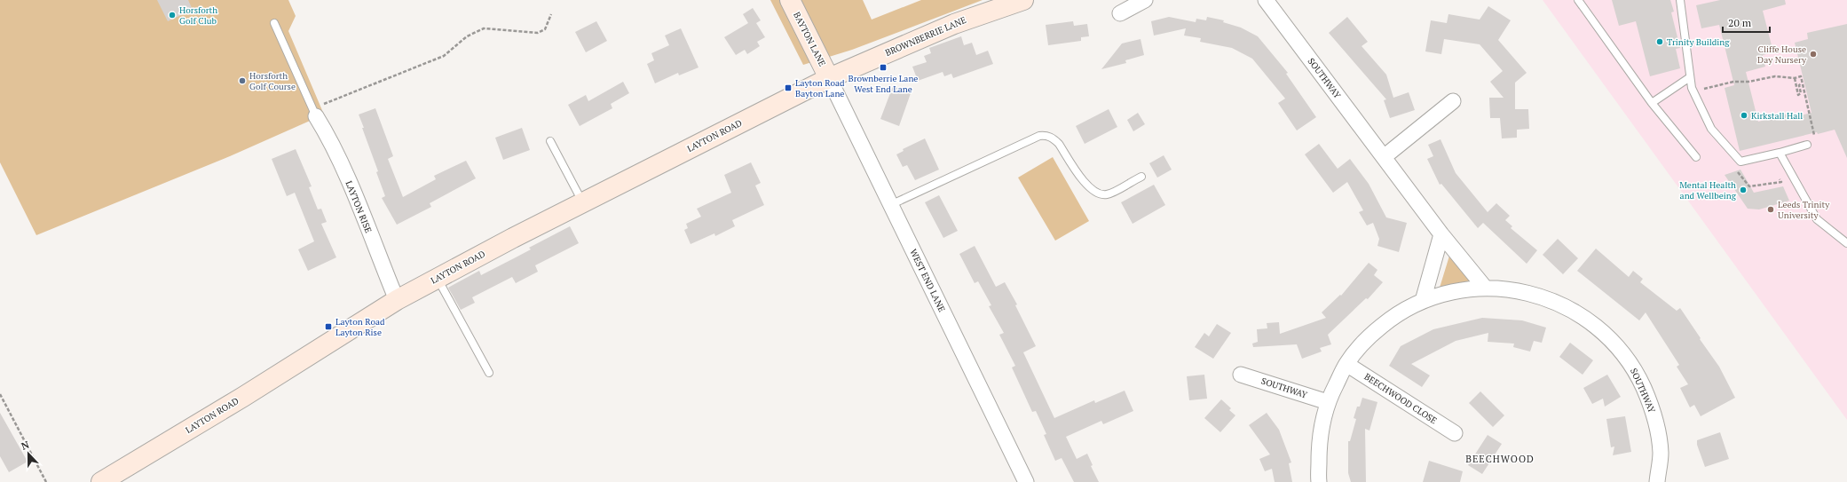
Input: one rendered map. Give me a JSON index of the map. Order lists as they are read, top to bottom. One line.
{"streets":{"street":["BROWNBERRIE LANE","BAYTON LANE","SOUTHWAY","LAYTON ROAD","LAYTON RISE","WEST END LANE","BEECHWOOD CLOSE"]},"crossings":[["BROWNBERRIE LANE","BAYTON LANE"],["BROWNBERRIE LANE","LAYTON ROAD"],["BROWNBERRIE LANE","WEST END LANE"],["BAYTON LANE","LAYTON ROAD"],["BAYTON LANE","WEST END LANE"],["SOUTHWAY","BEECHWOOD CLOSE"],["LAYTON ROAD","LAYTON RISE"],["LAYTON ROAD","WEST END LANE"]],"districts":["BEECHWOOD"],"places":{"other":["Horsforth Golf Club","Trinity Building","Cliffe House Day Nursery","Horsforth Golf Course","Kirkstall Hall","Mental Health and Wellbeing","Leeds Trinity University"],"transit":["Brownberrie Lane West End Lane","Layton Road Bayton Lane","Layton Road Layton Rise"]},"scale_bar":"20 m","north":"top"}
